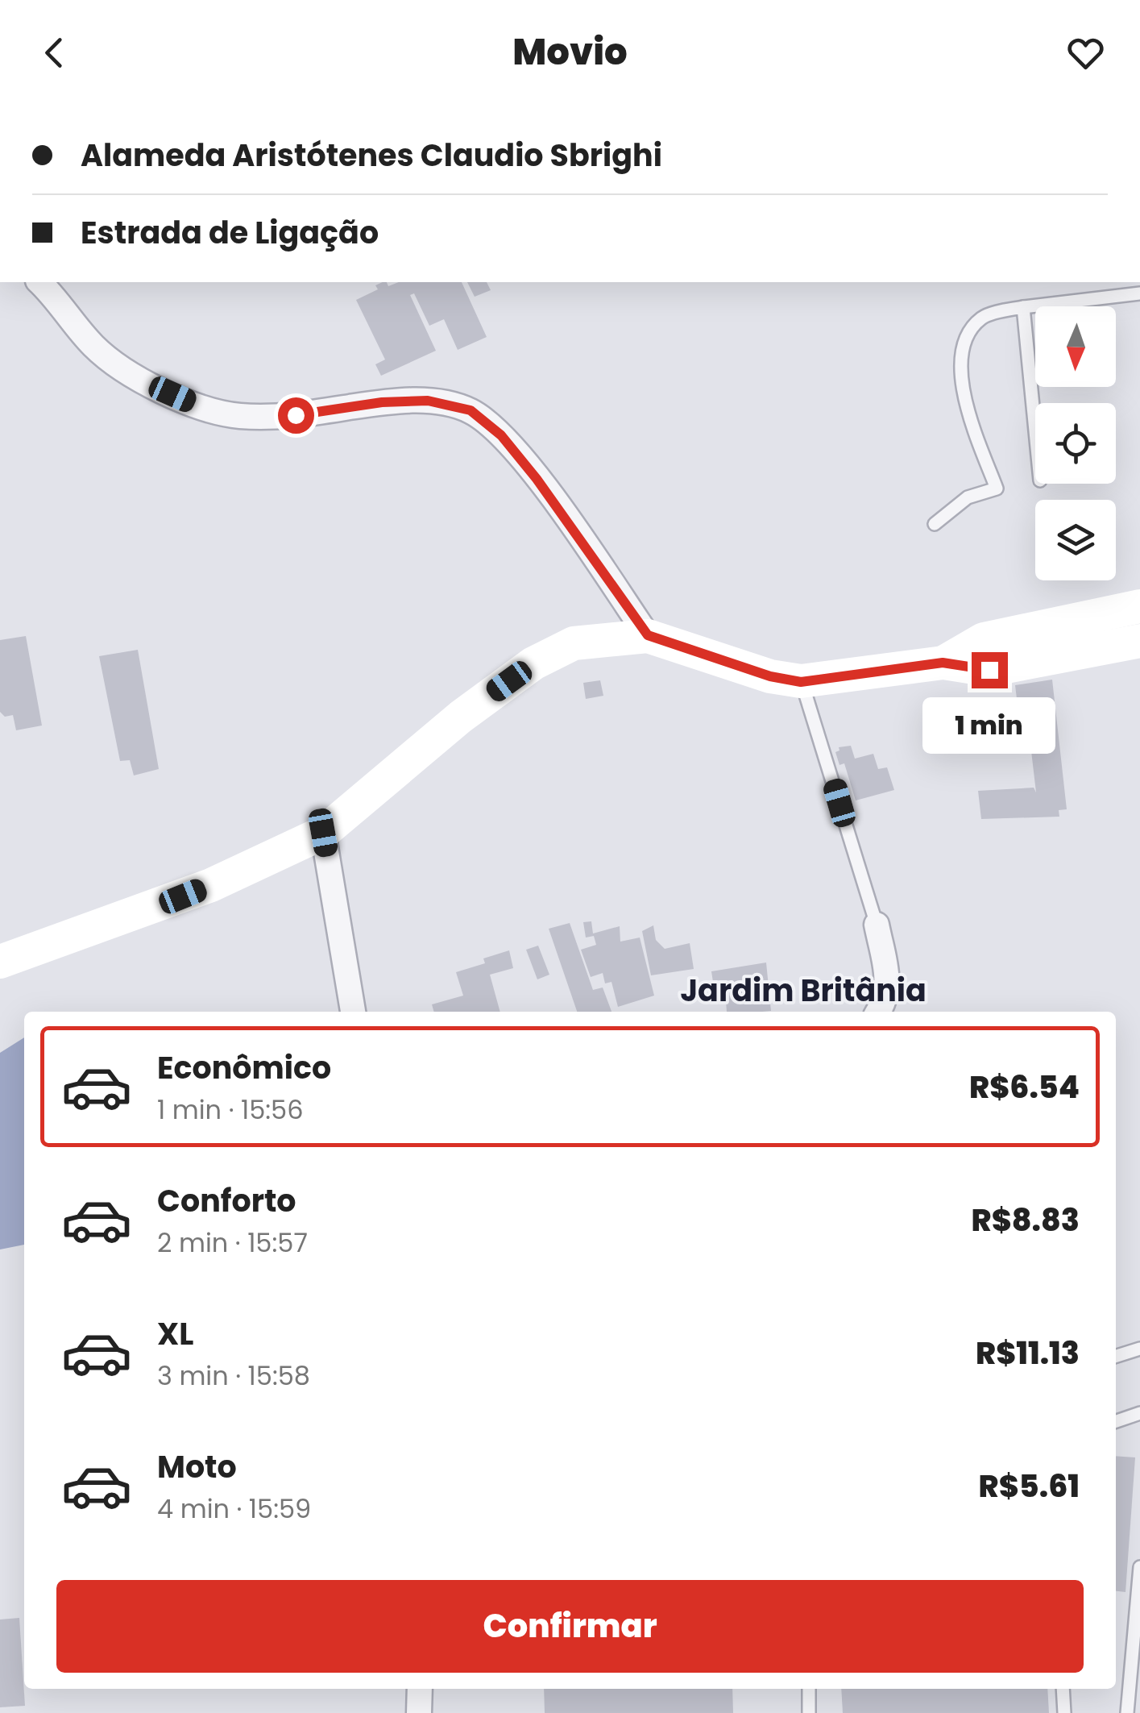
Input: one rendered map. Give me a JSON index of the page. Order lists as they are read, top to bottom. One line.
{"districts":["Jardim Britânia"],"north":"bottom","page":{"header":"Movio","banner":["Alameda Aristótenes Claudio Sbrighi","Estrada de Ligação"],"bubble":"1 min","list":[{"name":"Econômico","note":"1 min · 15:56","value":"R$6.54"},{"name":"Conforto","note":"2 min · 15:57","value":"R$8.83"},{"name":"XL","note":"3 min · 15:58","value":"R$11.13"},{"name":"Moto","note":"4 min · 15:59","value":"R$5.61"}],"buttons":"Confirmar"}}
